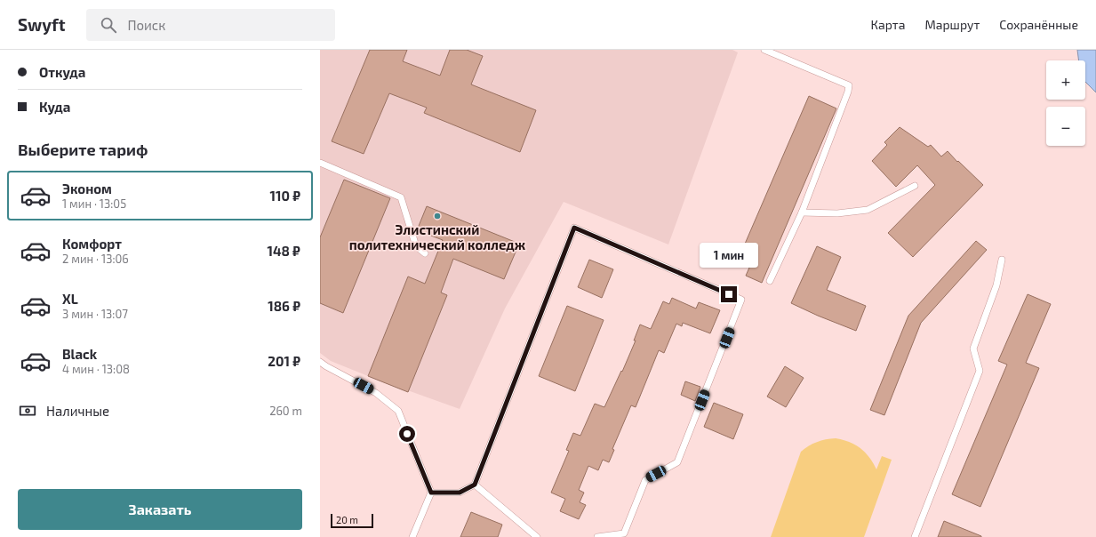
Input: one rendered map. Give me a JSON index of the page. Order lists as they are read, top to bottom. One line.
{"places":["Элистинский политехнический колледж"],"scale_bar":"20 m","page":{"header":"Swyft","search":"Поиск","nav":["Карта","Маршрут","Сохранённые"],"banner":["Откуда","Куда"],"map_buttons":["+","−"],"heading":"Выберите тариф","list":[{"name":"Эконом","note":"1 мин · 13:05","value":"110 ₽"},{"name":"Комфорт","note":"2 мин · 13:06","value":"148 ₽"},{"name":"XL","note":"3 мин · 13:07","value":"186 ₽"},{"name":"Black","note":"4 мин · 13:08","value":"201 ₽"}],"bubble":"1 мин","pay":["Наличные","260 m"],"buttons":"Заказать","scale":"20 m"}}
